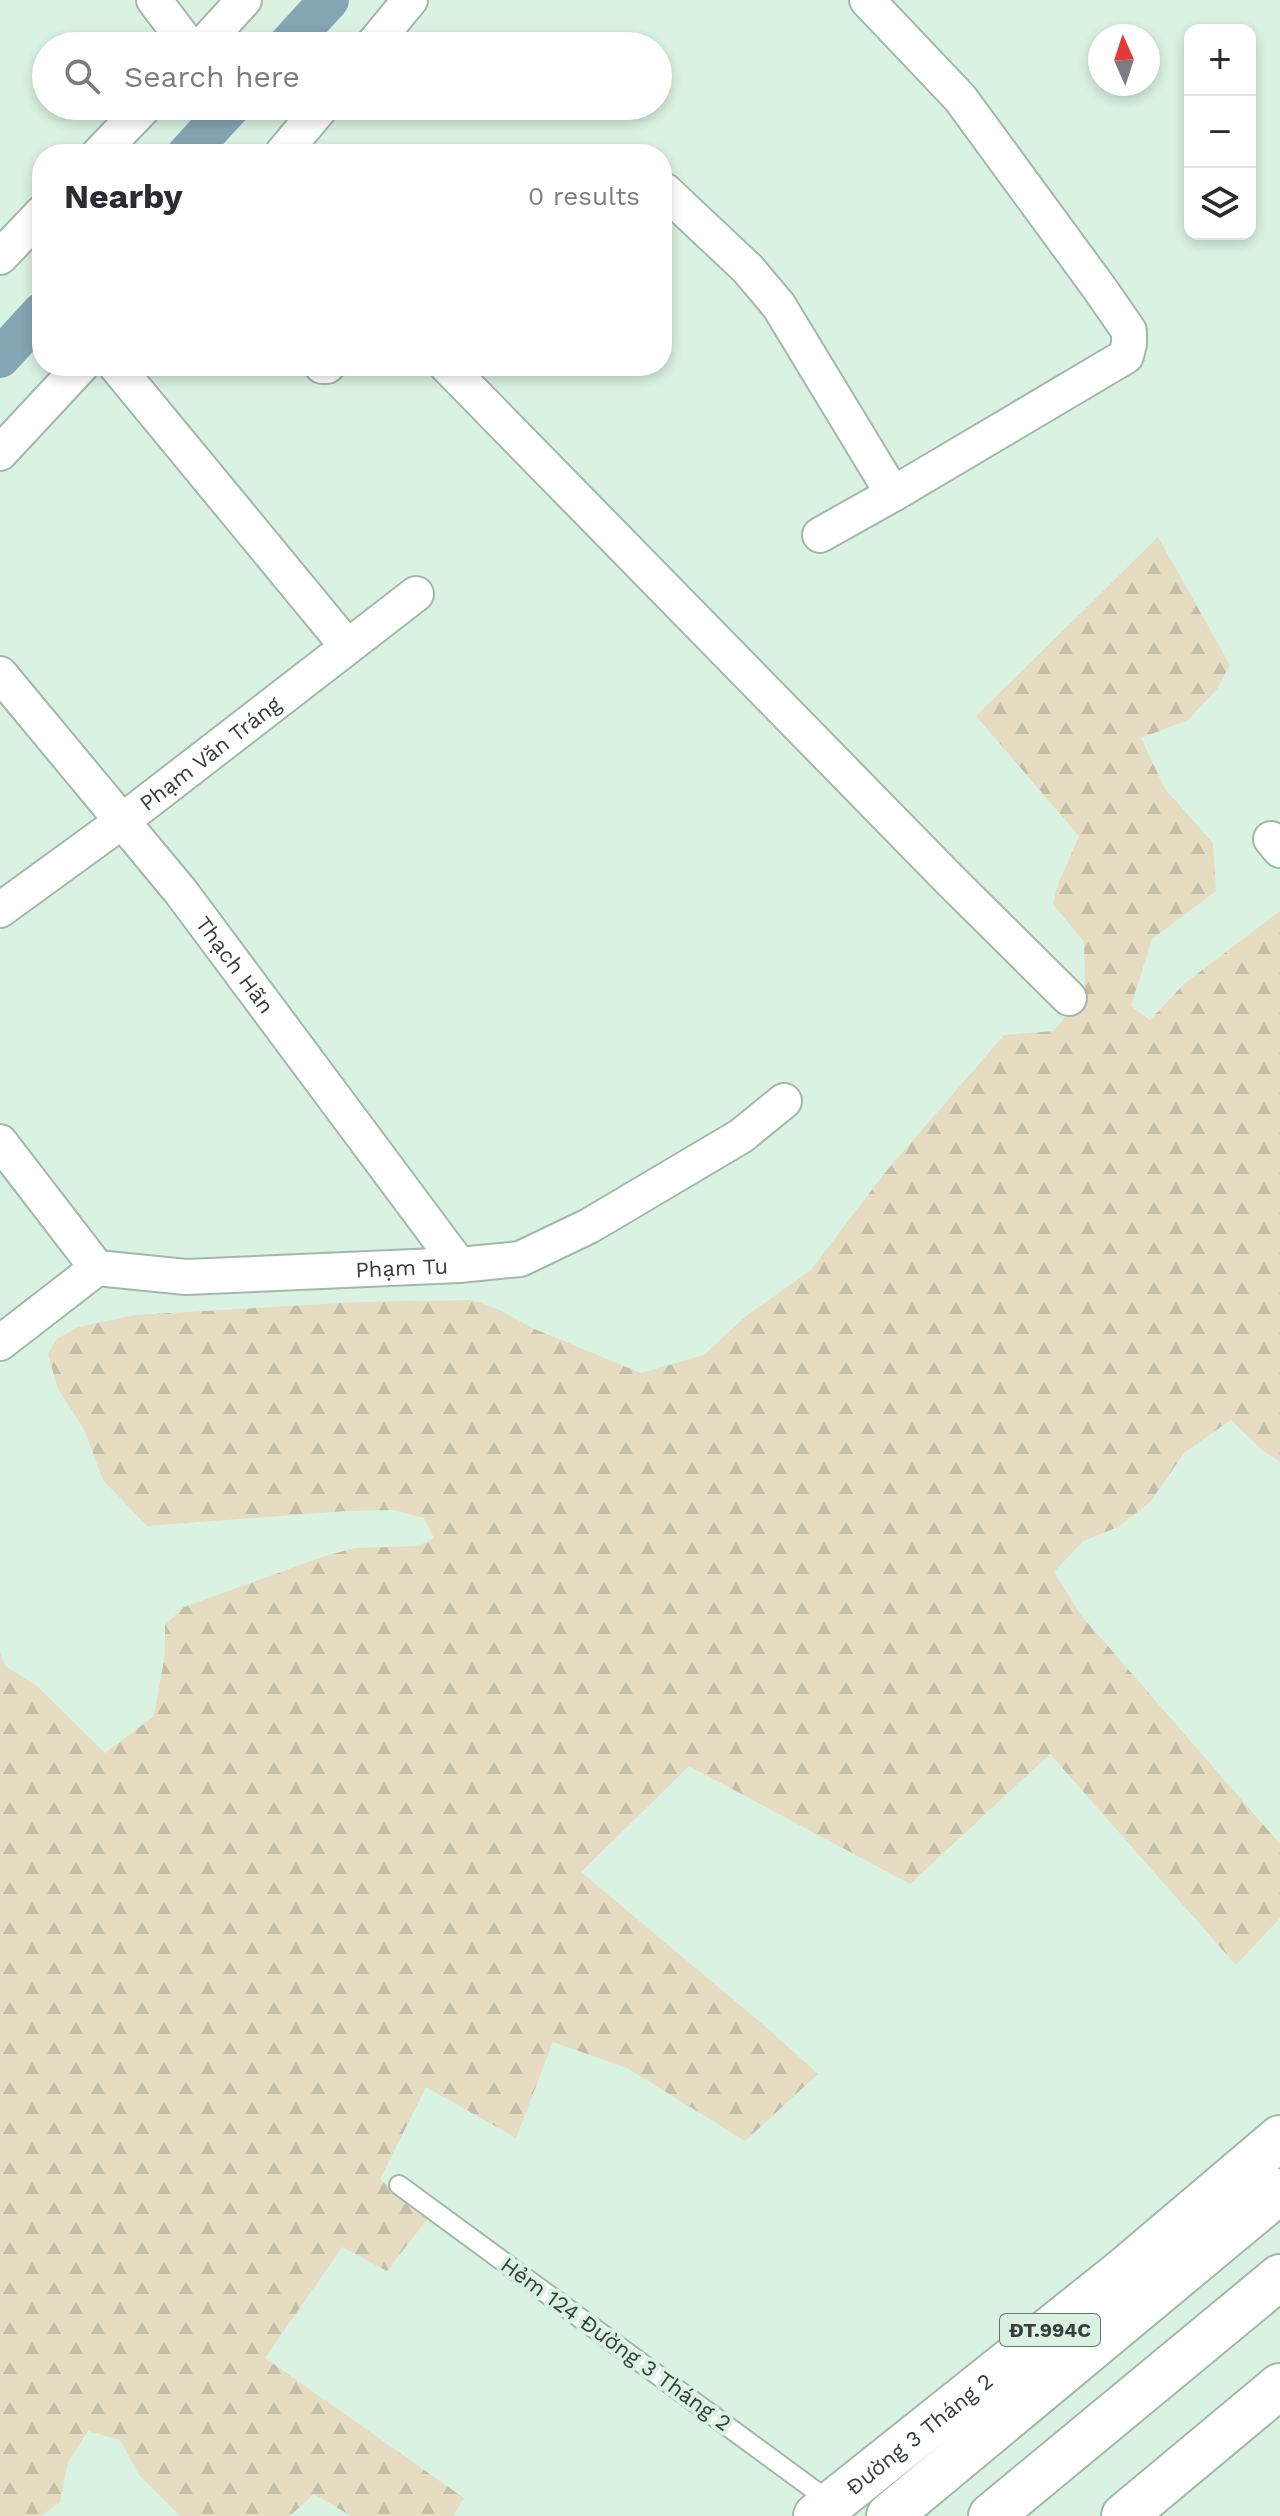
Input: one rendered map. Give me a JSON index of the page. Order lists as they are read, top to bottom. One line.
{"streets":{"main road":["ĐT.994C","Đường 3 Tháng 2"],"street":["Phạm Văn Tráng","Thạch Hãn","Phạm Tu"],"lane":["Hẻm 124 Đường 3 Tháng 2"]},"crossings":[["Phạm Văn Tráng","Thạch Hãn"],["Thạch Hãn","Phạm Tu"],["Hẻm 124 Đường 3 Tháng 2","Đường 3 Tháng 2"]],"north":"top","page":{"map_buttons":["+","−"],"search":"Search here","heading":["Nearby","0 results"]}}
